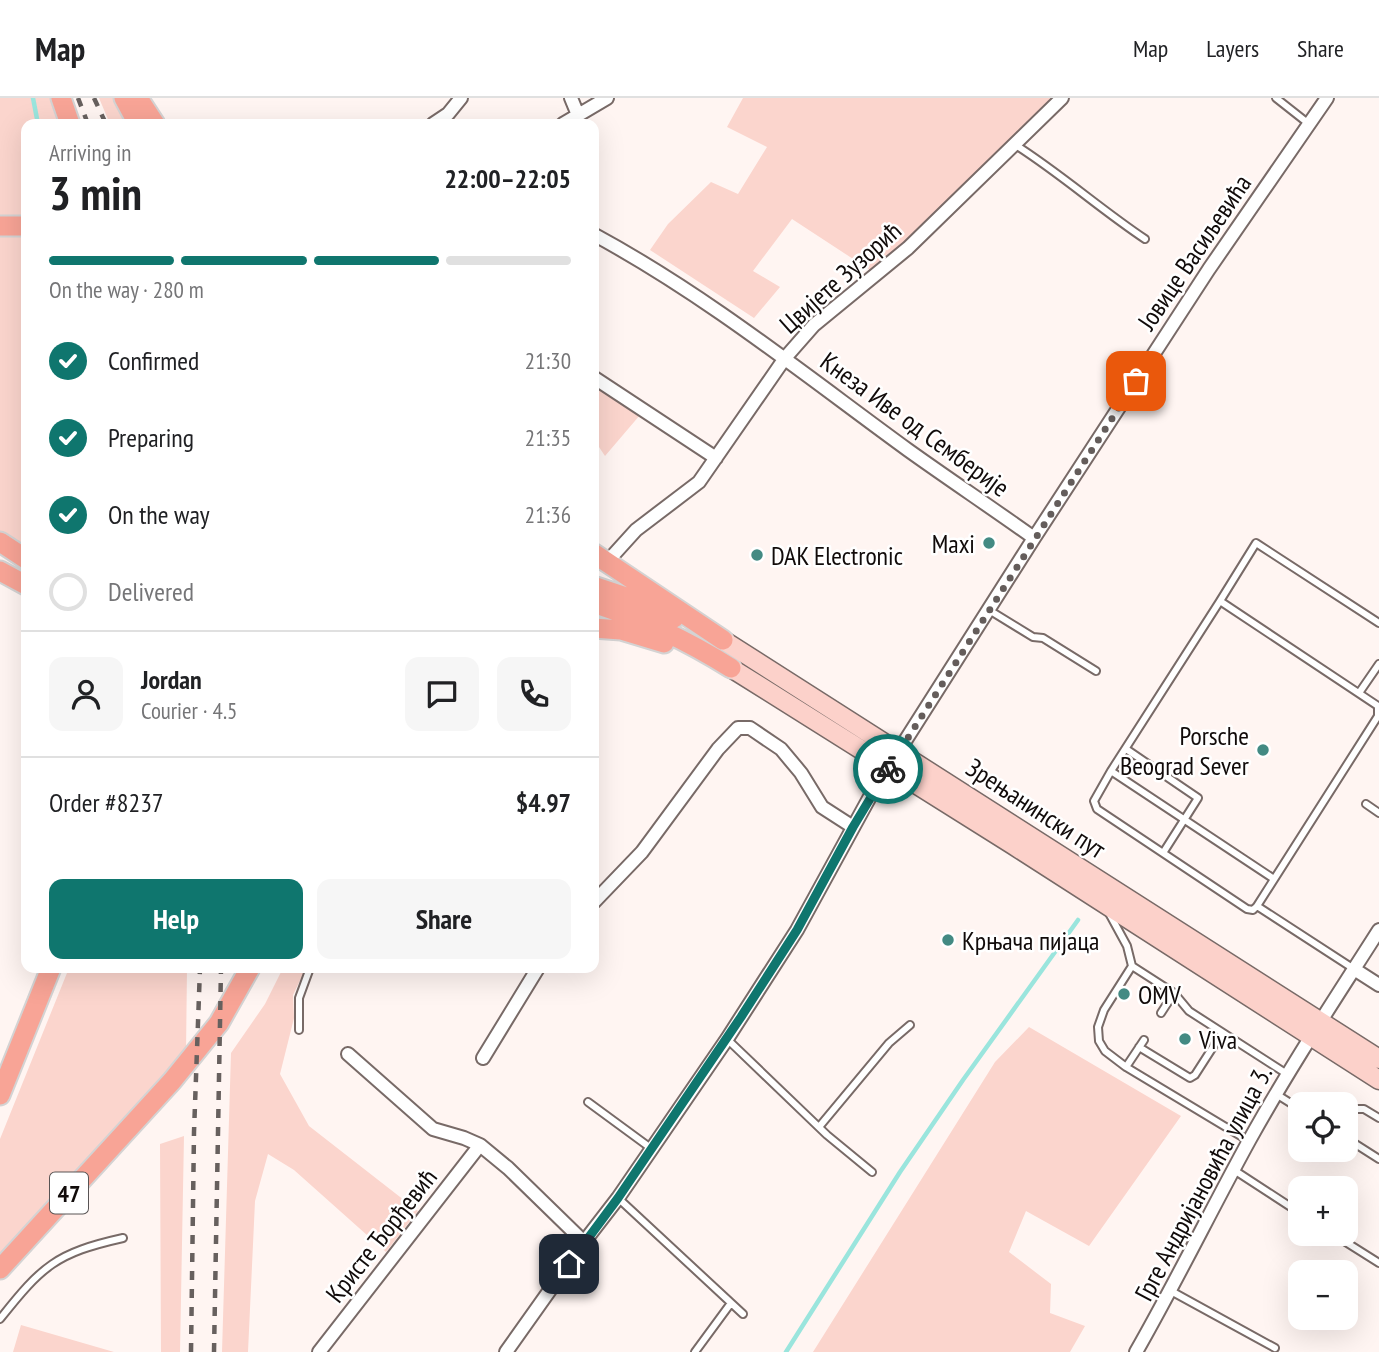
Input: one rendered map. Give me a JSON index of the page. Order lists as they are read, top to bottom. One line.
{"streets":{"main road":["Зрењанински пут","47"],"street":["Јовице Васиљевића","Цвијете Зузорић","Кнеза Иве од Семберије","Грге Андријановића улица 3.","Кристе Ђорђевић"]},"crossings":[["Јовице Васиљевића","Кнеза Иве од Семберије"],["Јовице Васиљевића","Зрењанински пут"],["Јовице Васиљевића","Кристе Ђорђевић"],["Цвијете Зузорић","Кнеза Иве од Семберије"],["Зрењанински пут","Грге Андријановића улица 3."]],"places":["Maxi","DAK Electronic","Porsche Beograd Sever","Крњача пијаца","OMV","Viva"],"page":{"header":"Map","nav":["Map","Layers","Share"],"heading":["3 min","Arriving in","22:00–22:05"],"panel":["Jordan","Courier · 4.5","Order #8237","$4.97"],"bar":"On the way · 280 m","list":[["Confirmed","21:30"],["Preparing","21:35"],["On the way","21:36"],"Delivered"],"buttons":["Help","Share"],"map_buttons":["+","−"]}}
